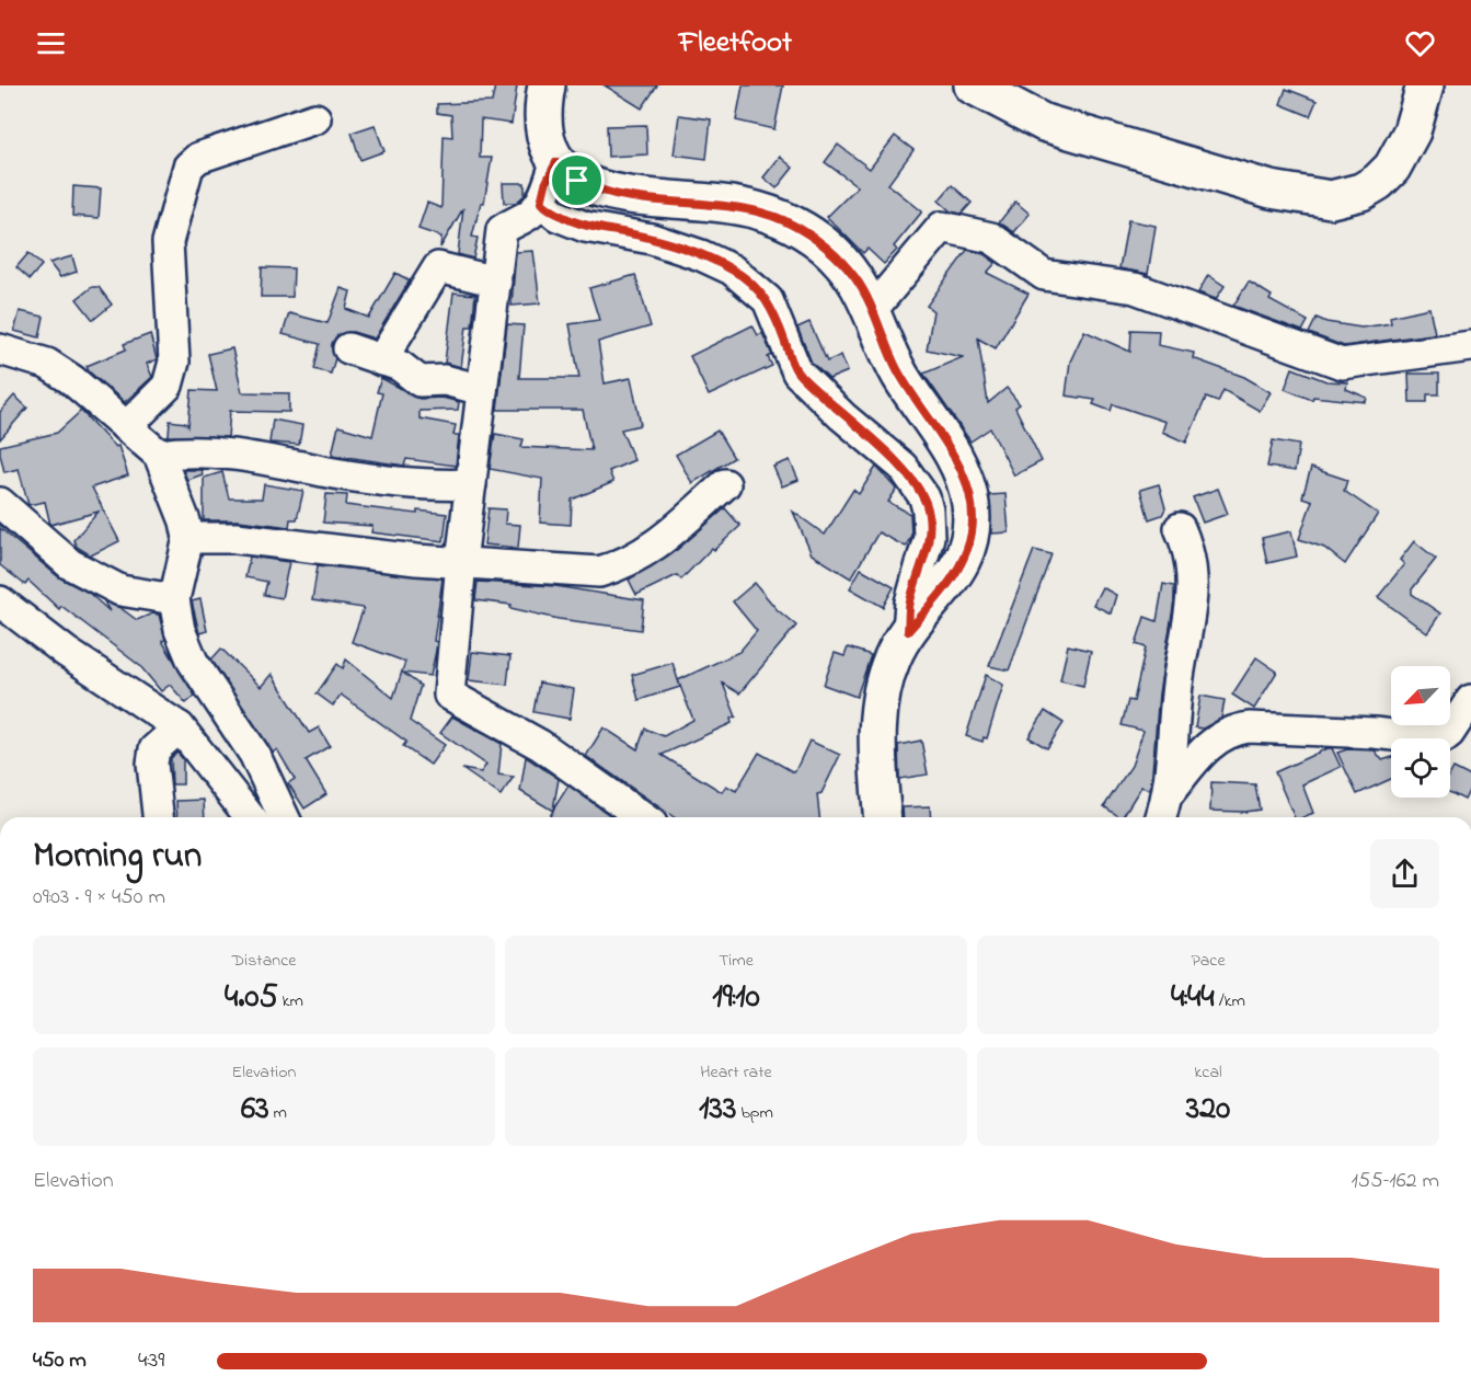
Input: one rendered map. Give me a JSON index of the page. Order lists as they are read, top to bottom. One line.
{"north":"bottom left","page":{"header":"Fleetfoot","heading":["Morning run","09:03 · 9 × 450 m"],"stats":[["Distance","4.05 km"],["Time","19:10"],["Pace","4:44 /km"],["Elevation","63 m"],["Heart rate","133 bpm"],["kcal","320"]],"chart":["Elevation","155–162 m"],"list":[{"name":"450 m","note":"4:39"}]}}
